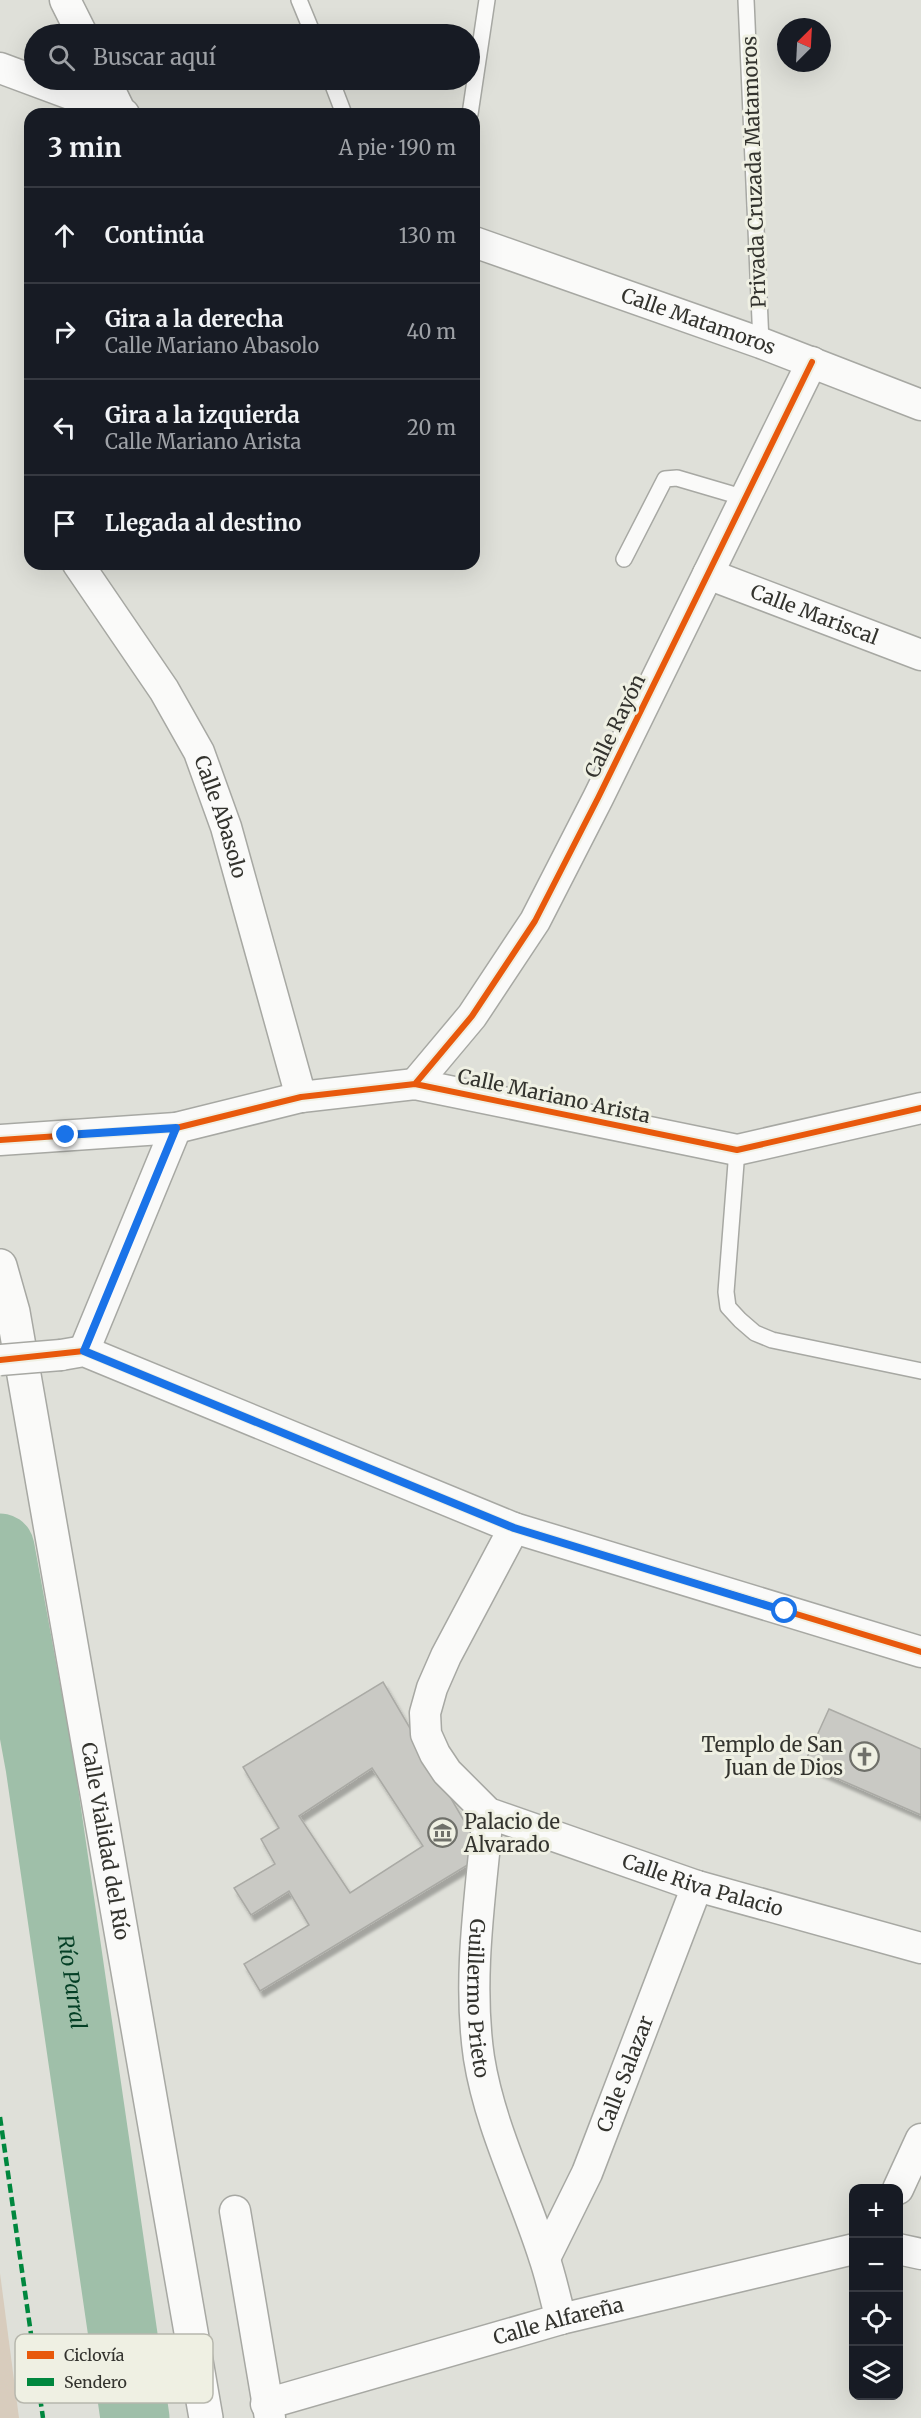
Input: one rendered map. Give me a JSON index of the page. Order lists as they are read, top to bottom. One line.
{"streets":{"main road":["Calle Vialidad del Río"],"street":["Calle Matamoros","Calle Mariscal","Calle Rayón","Calle Abasolo","Calle Mariano Arista","Calle Riva Palacio","Guillermo Prieto","Calle Salazar","Calle Alfareña"],"lane":["Privada Cruzada Matamoros"]},"crossings":[["Privada Cruzada Matamoros","Calle Matamoros"],["Calle Matamoros","Calle Rayón"],["Calle Mariscal","Calle Rayón"],["Calle Rayón","Calle Mariano Arista"],["Calle Abasolo","Calle Mariano Arista"],["Calle Riva Palacio","Guillermo Prieto"],["Calle Riva Palacio","Calle Salazar"],["Guillermo Prieto","Calle Salazar"],["Guillermo Prieto","Calle Alfareña"]],"water":["Río Parral"],"places":{"church":["Templo de San Juan de Dios"],"museum":["Palacio de Alvarado"]},"legend":["Ciclovía","Sendero"],"north":"top right","page":{"search":"Buscar aquí","heading":["3 min","A pie · 190 m"],"list":[["Continúa","130 m"],["Gira a la derecha","Calle Mariano Abasolo","40 m"],["Gira a la izquierda","Calle Mariano Arista","20 m"],"Llegada al destino"],"map_buttons":["+","−"]}}
